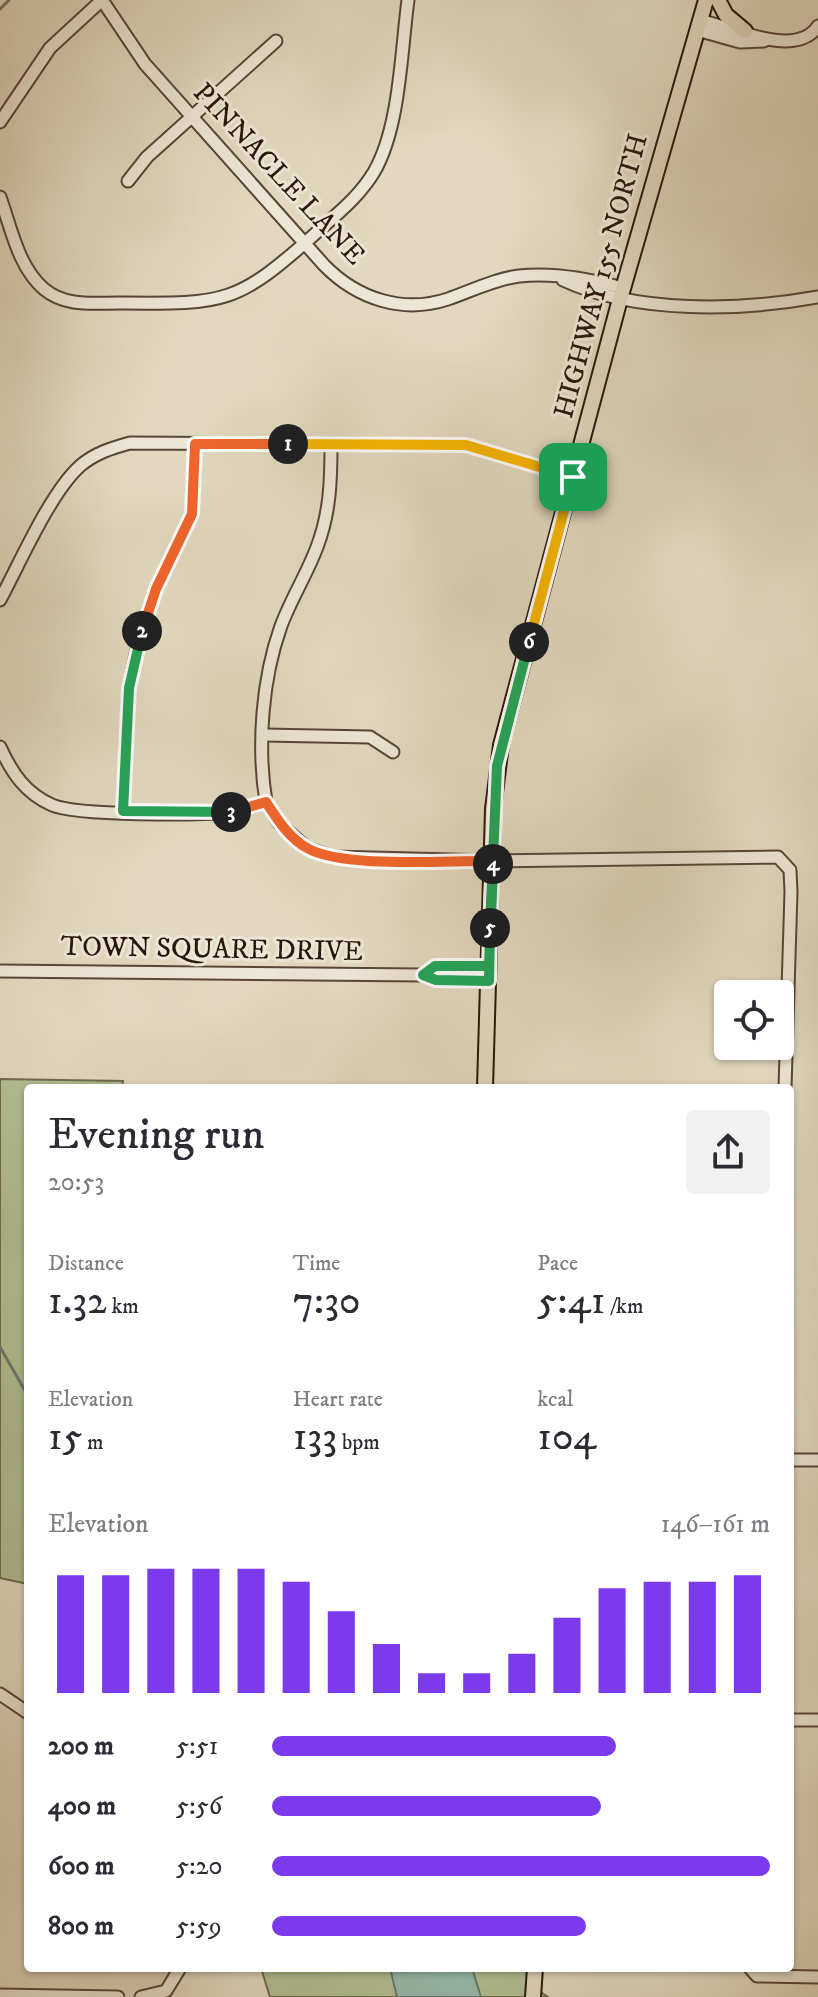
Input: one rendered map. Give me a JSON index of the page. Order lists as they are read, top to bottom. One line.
{"streets":{"main road":["HIGHWAY 155 NORTH"],"street":["PINNACLE LANE","TOWN SQUARE DRIVE"]},"crossings":[["PINNACLE LANE","HIGHWAY 155 NORTH"],["HIGHWAY 155 NORTH","TOWN SQUARE DRIVE"]],"page":{"pins":["1","2","6","3","4","5"],"heading":["Evening run","20:53"],"stats":[["Distance","1.32 km"],["Time","7:30"],["Pace","5:41 /km"],["Elevation","15 m"],["Heart rate","133 bpm"],["kcal","104"]],"chart":["Elevation","146–161 m"],"list":[{"name":"200 m","note":"5:51"},{"name":"400 m","note":"5:56"},{"name":"600 m","note":"5:20"},{"name":"800 m","note":"5:59"}]}}
